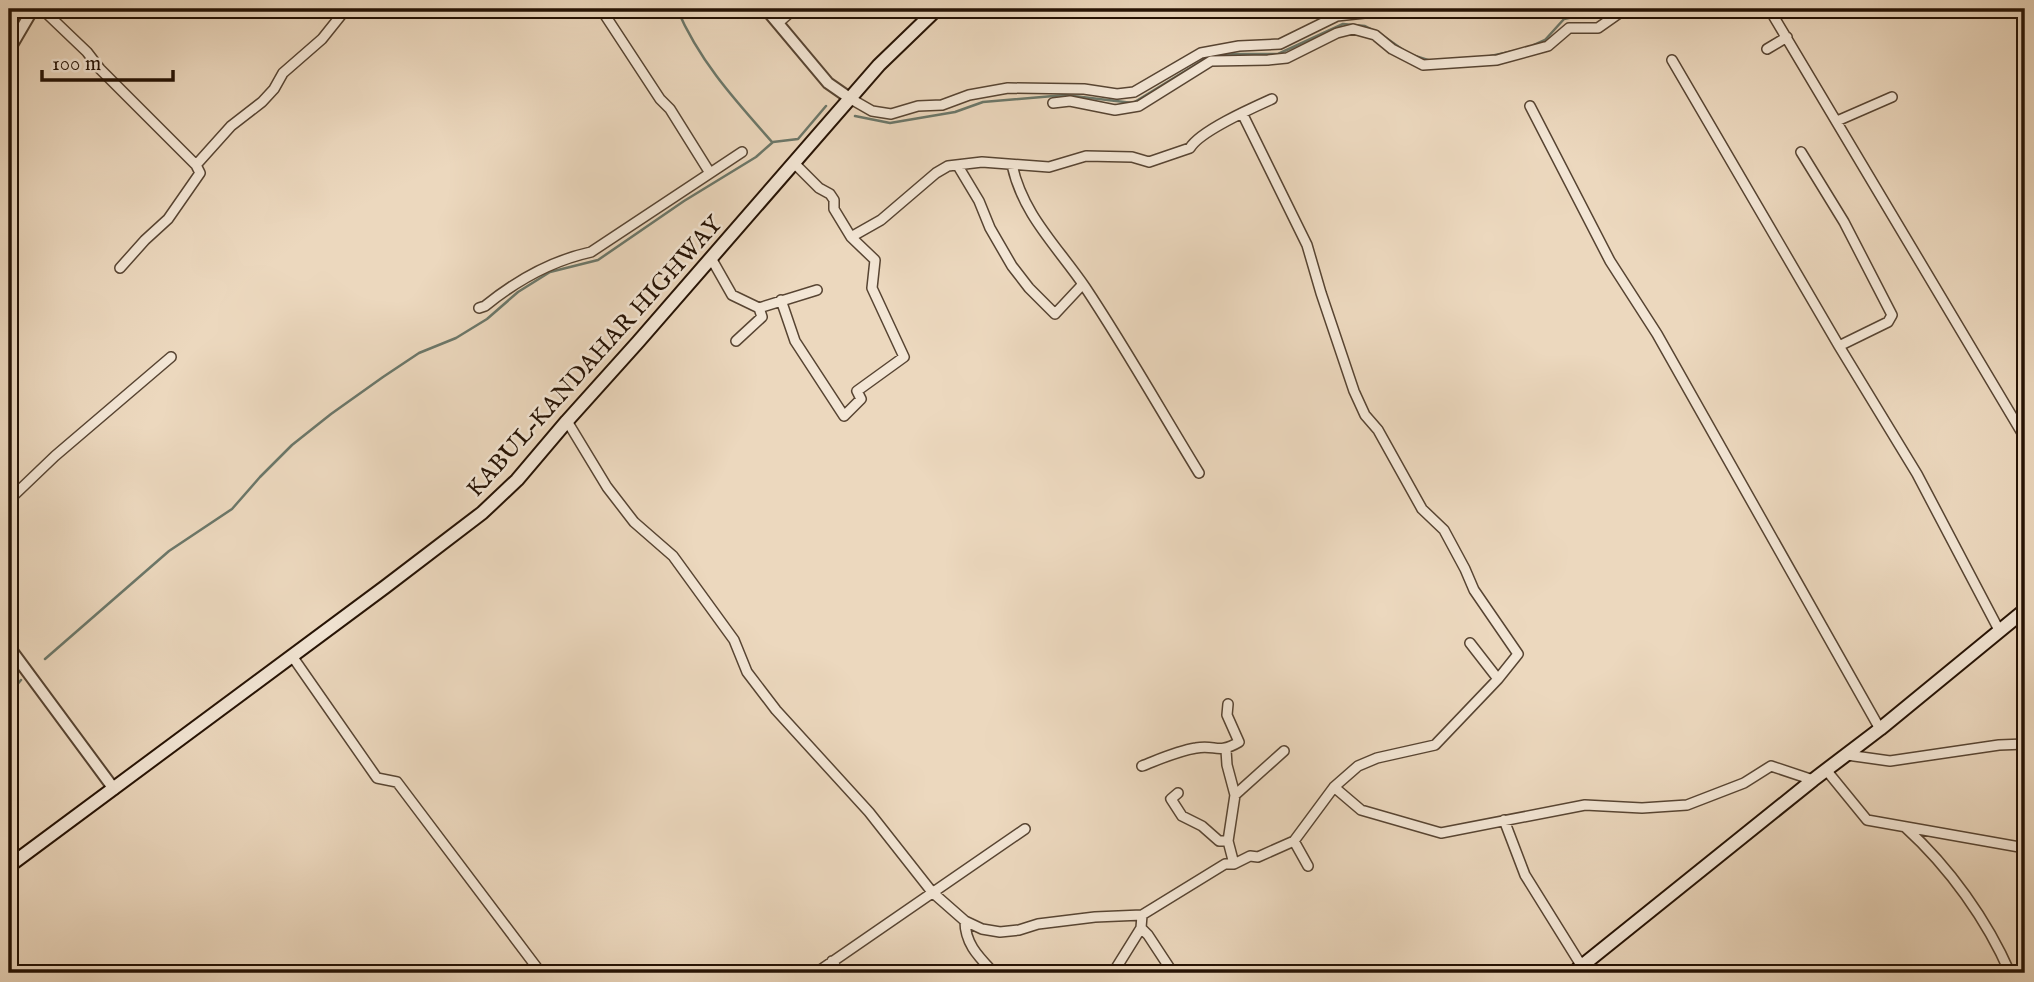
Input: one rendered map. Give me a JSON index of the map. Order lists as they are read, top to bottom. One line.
{"streets":{"main road":["KABUL–KANDAHAR HIGHWAY"]},"scale_bar":"100 m"}
